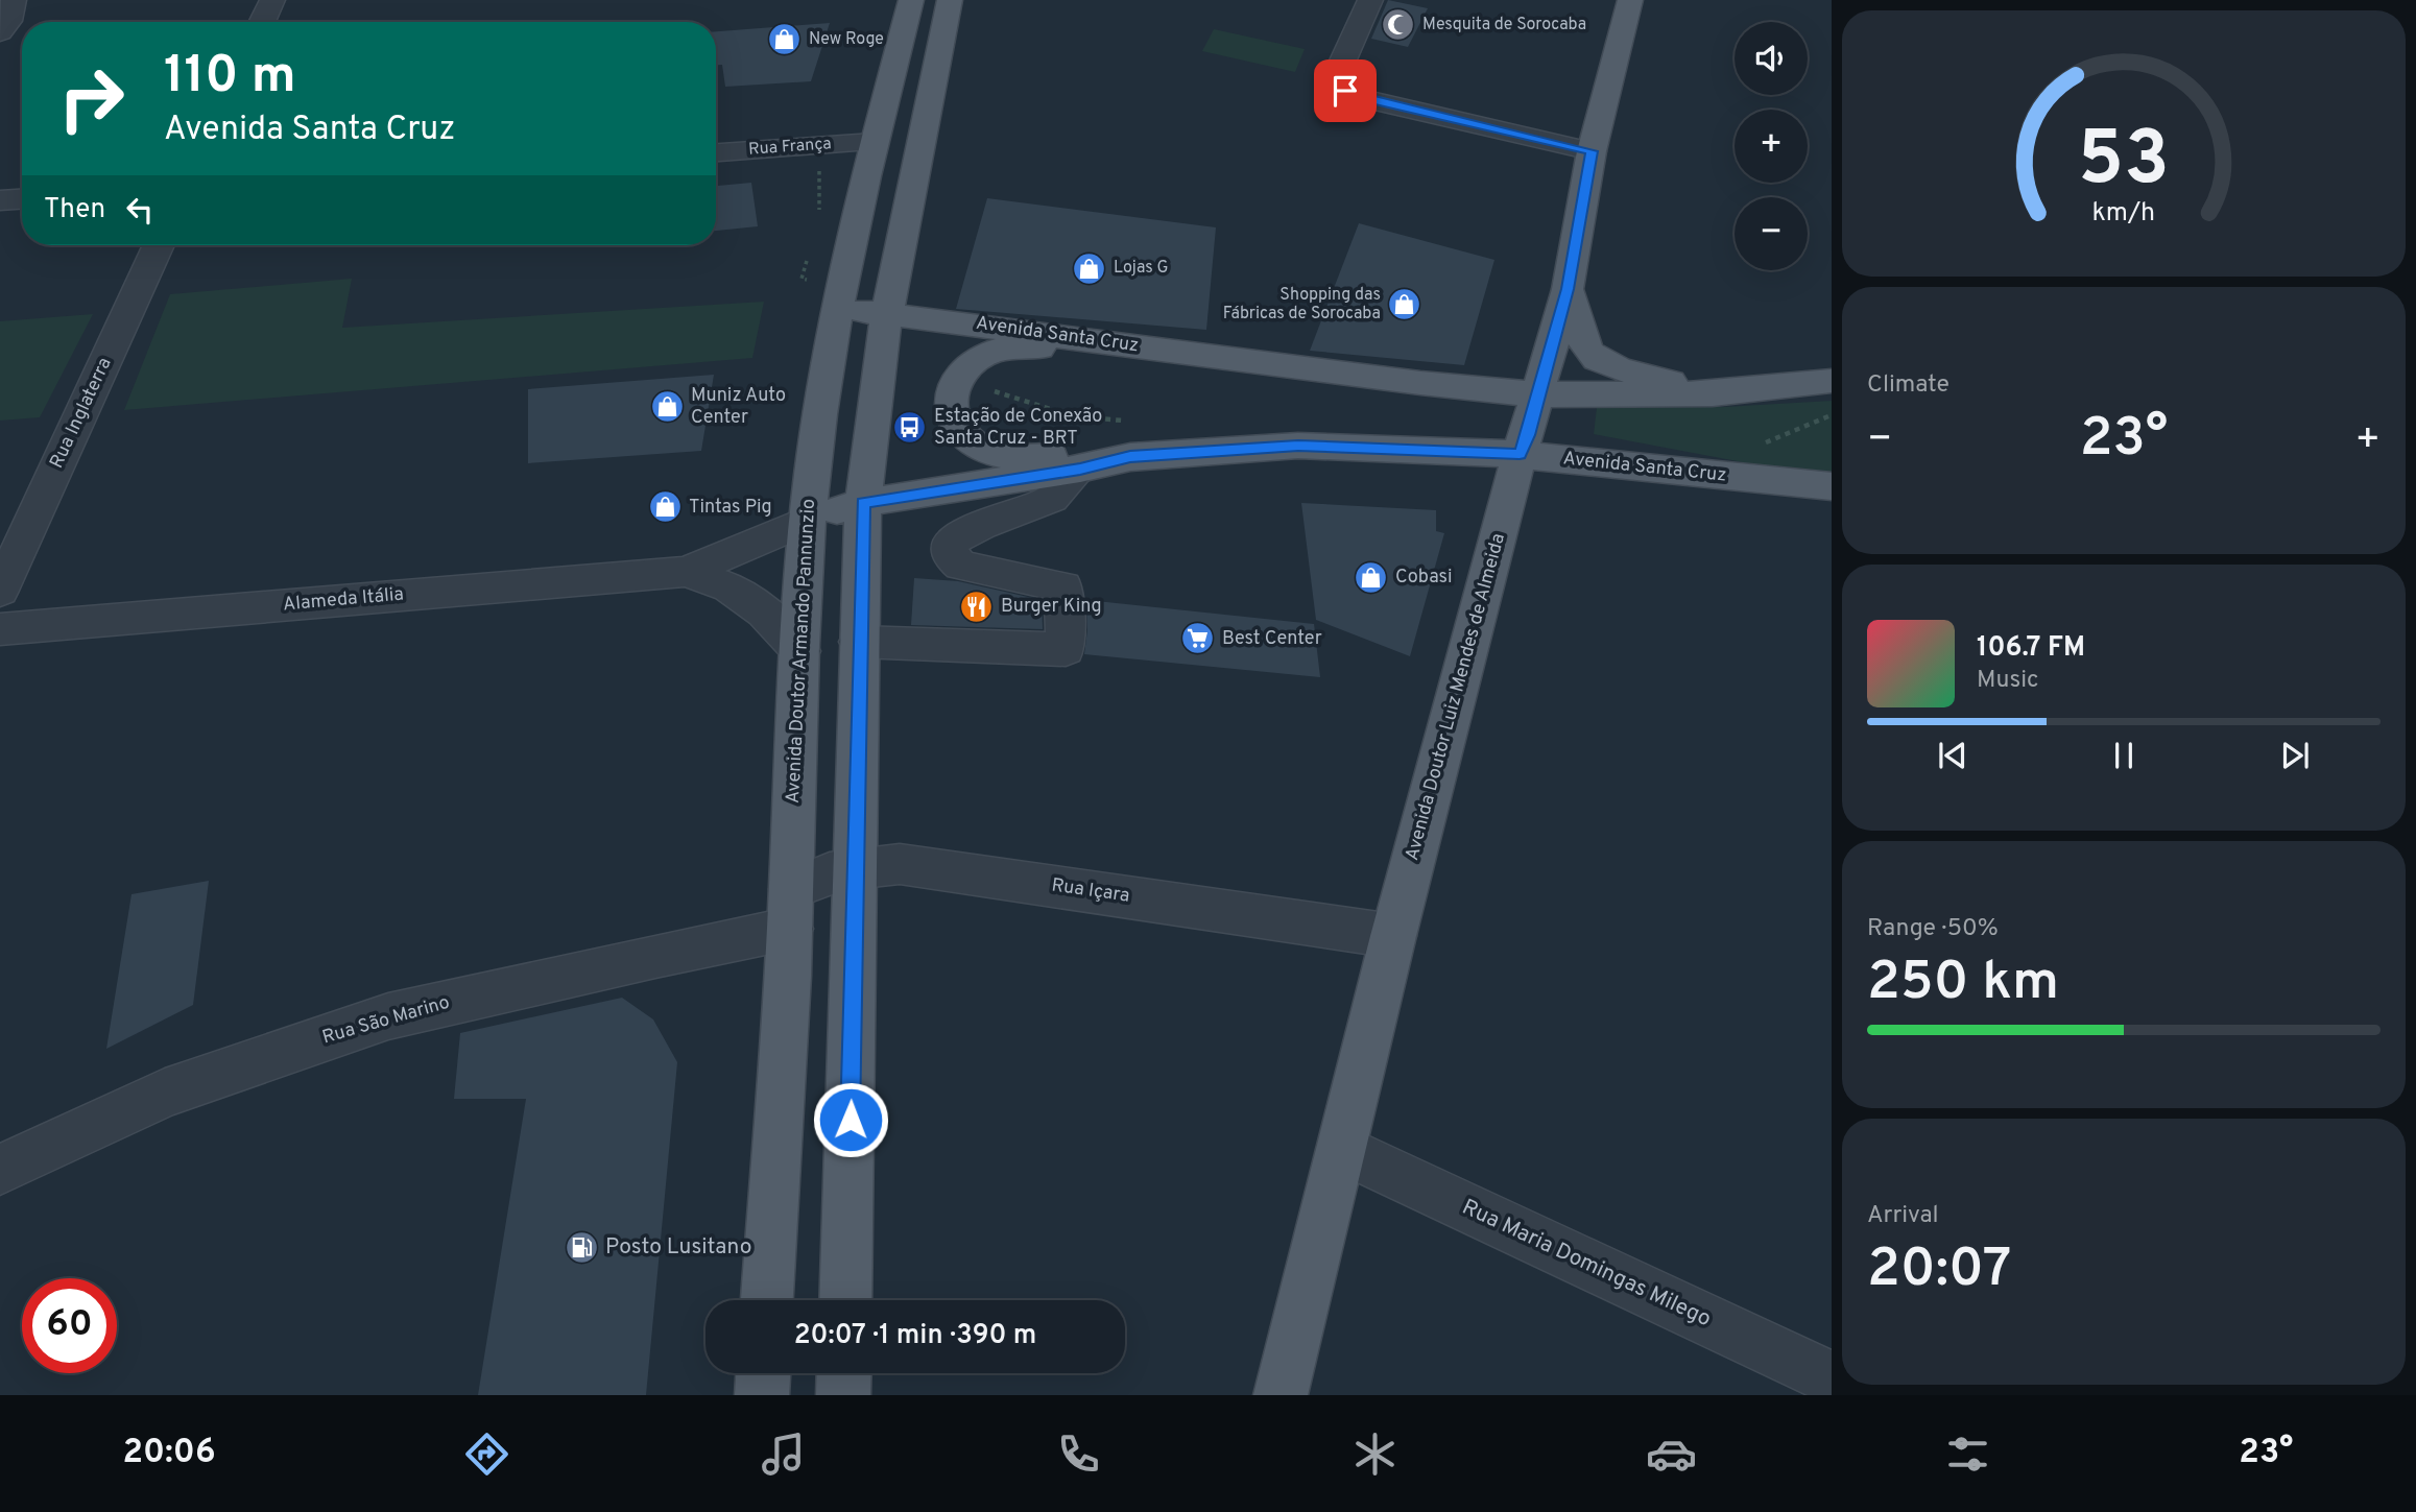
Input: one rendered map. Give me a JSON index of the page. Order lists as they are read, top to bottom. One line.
{"streets":{"main road":["Avenida Santa Cruz","Avenida Doutor Armando Pannunzio","Avenida Doutor Luiz Mendes de Almeida"],"street":["Rua França","Rua Inglaterra","Alameda Itália","Rua Içara","Rua São Marino","Rua Maria Domingas Milego"]},"crossings":[["Rua França","Avenida Doutor Armando Pannunzio"],["Avenida Santa Cruz","Alameda Itália"],["Avenida Santa Cruz","Avenida Doutor Armando Pannunzio"],["Avenida Santa Cruz","Avenida Doutor Luiz Mendes de Almeida"],["Alameda Itália","Avenida Doutor Armando Pannunzio"],["Avenida Doutor Armando Pannunzio","Rua Içara"],["Avenida Doutor Armando Pannunzio","Rua São Marino"],["Avenida Doutor Luiz Mendes de Almeida","Rua Içara"],["Avenida Doutor Luiz Mendes de Almeida","Rua Maria Domingas Milego"],["Rua Içara","Rua São Marino"]],"places":{"mosque":["Mesquita de Sorocaba"],"shop":["New Roge","Lojas G","Shopping das Fábricas de Sorocaba","Muniz Auto Center","Tintas Pig","Cobasi"],"bus stop":["Estação de Conexão Santa Cruz - BRT"],"restaurant":["Burger King"],"supermarket":["Best Center"],"fuel station":["Posto Lusitano"]},"page":{"map_buttons":["+","−"],"turn":["110 m","Avenida Santa Cruz"],"then":"Then","tile":["Climate",["Range · 50%","250 km"],["Arrival","20:07"]],"heat":["−","23°","+"],"song":["106.7 FM","Music"],"limit":"60","trip":"20:07 · 1 min · 390 m","tabs":["20:06","23°"],"gauge":["53","km/h"]}}
